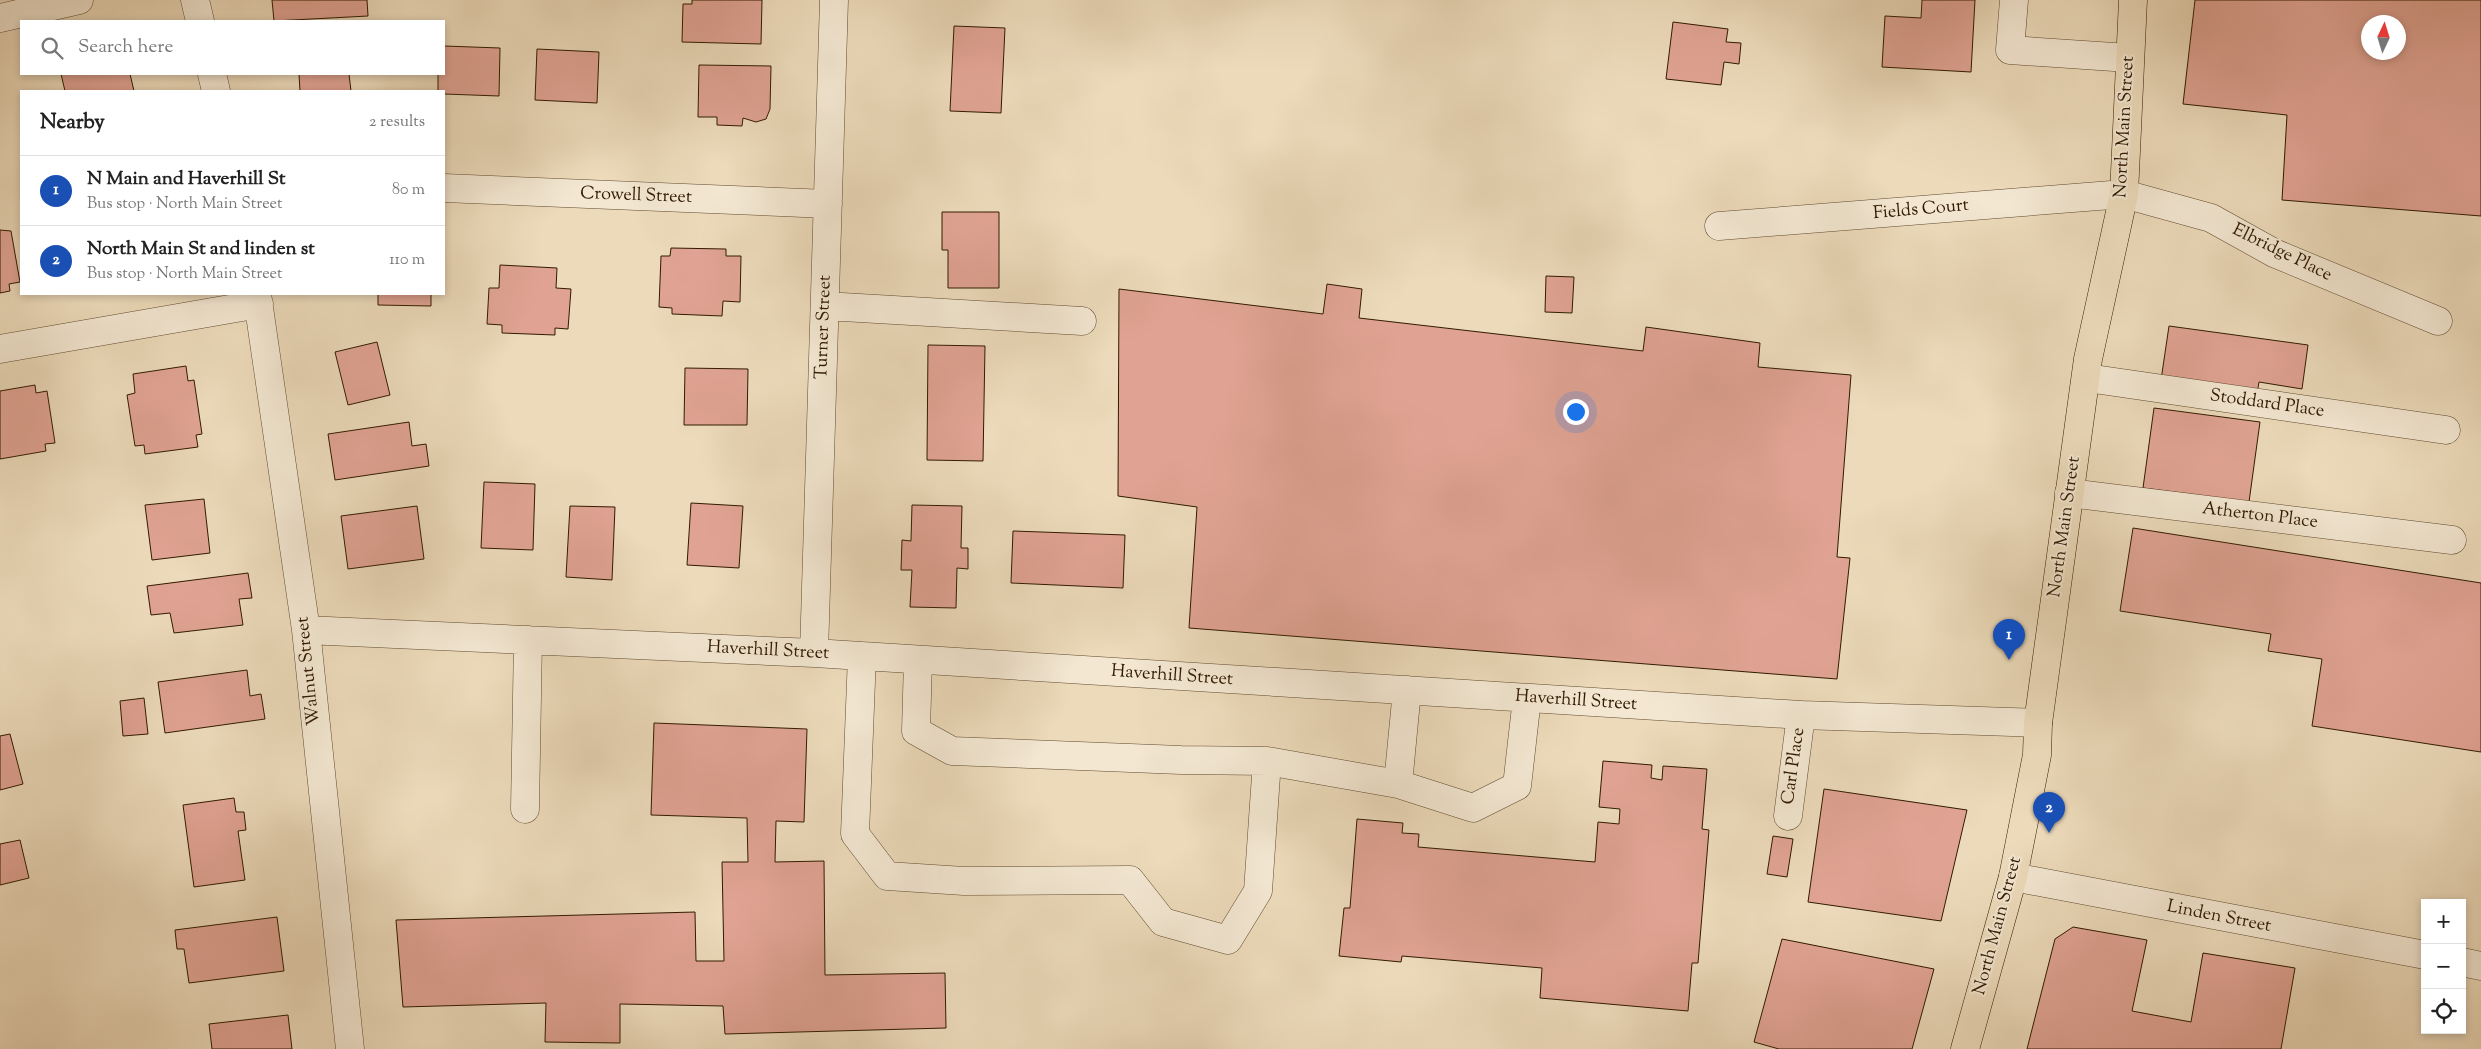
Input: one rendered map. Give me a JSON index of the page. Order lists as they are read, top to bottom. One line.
{"streets":{"main road":["North Main Street"],"street":["Crowell Street","Fields Court","Elbridge Place","Turner Street","Stoddard Place","Atherton Place","Haverhill Street","Walnut Street","Carl Place","Linden Street"]},"crossings":[["North Main Street","Fields Court"],["North Main Street","Elbridge Place"],["North Main Street","Stoddard Place"],["North Main Street","Atherton Place"],["North Main Street","Haverhill Street"],["North Main Street","Linden Street"],["Crowell Street","Turner Street"],["Fields Court","Elbridge Place"],["Turner Street","Haverhill Street"],["Haverhill Street","Walnut Street"],["Haverhill Street","Carl Place"]],"north":"top","page":{"search":"Search here","heading":["Nearby","2 results"],"list":[{"mark":"1","name":"N Main and Haverhill St","note":"Bus stop · North Main Street","value":"80 m"},{"mark":"2","name":"North Main St and linden st","note":"Bus stop · North Main Street","value":"110 m"}],"pins":["1","2"],"map_buttons":["+","−"]}}
